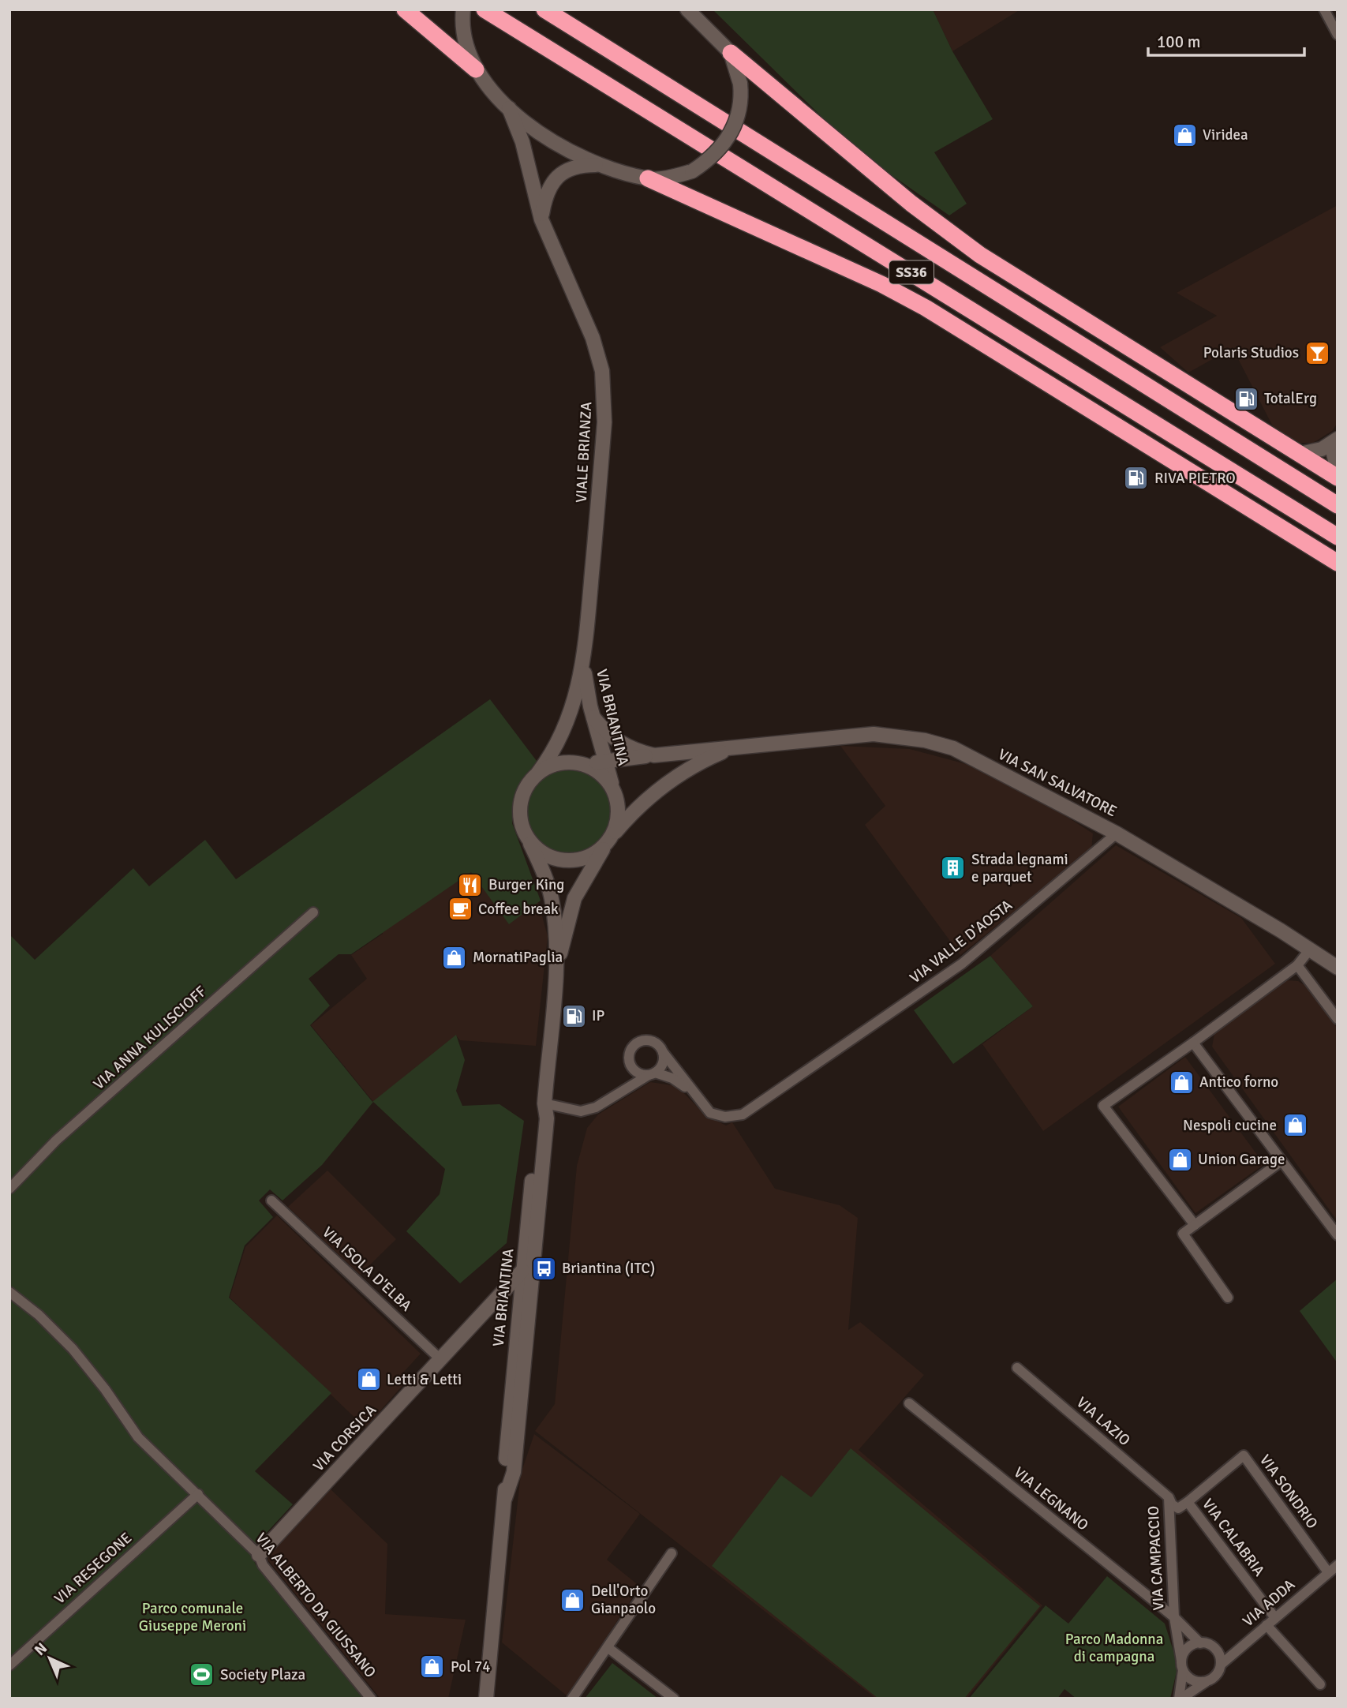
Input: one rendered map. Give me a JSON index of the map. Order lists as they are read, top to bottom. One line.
{"streets":{"highway":["SS36"],"main road":["VIALE BRIANZA","VIA BRIANTINA","VIA SAN SALVATORE","VIA CORSICA"],"street":["VIA VALLE D'AOSTA","VIA ANNA KULISCIOFF","VIA ISOLA D'ELBA","VIA LAZIO","VIA SONDRIO","VIA LEGNANO","VIA CALABRIA","VIA CAMPACCIO","VIA RESEGONE","VIA ADDA","VIA ALBERTO DA GIUSSANO"]},"crossings":[["VIALE BRIANZA","VIA BRIANTINA"],["VIA BRIANTINA","VIA SAN SALVATORE"],["VIA BRIANTINA","VIA CORSICA"],["VIA SAN SALVATORE","VIA VALLE D'AOSTA"],["VIA ISOLA D'ELBA","VIA CORSICA"],["VIA LAZIO","VIA CAMPACCIO"],["VIA CORSICA","VIA ALBERTO DA GIUSSANO"],["VIA SONDRIO","VIA CALABRIA"],["VIA SONDRIO","VIA ADDA"],["VIA LEGNANO","VIA CAMPACCIO"],["VIA CALABRIA","VIA ADDA"],["VIA CAMPACCIO","VIA ADDA"],["VIA RESEGONE","VIA ALBERTO DA GIUSSANO"]],"parks":["Parco comunale Giuseppe Meroni","Parco Madonna di campagna"],"places":{"shop":["Viridea","MornatiPaglia","Antico forno","Nespoli cucine","Union Garage","Letti & Letti","Dell'Orto Gianpaolo","Pol 74"],"bar":["Polaris Studios"],"fuel station":["TotalErg","RIVA PIETRO","IP"],"building":["Strada legnami e parquet"],"restaurant":["Burger King"],"cafe":["Coffee break"],"bus stop":["Briantina (ITC)"],"sports":["Society Plaza"]},"scale_bar":"100 m","north":"top left"}
